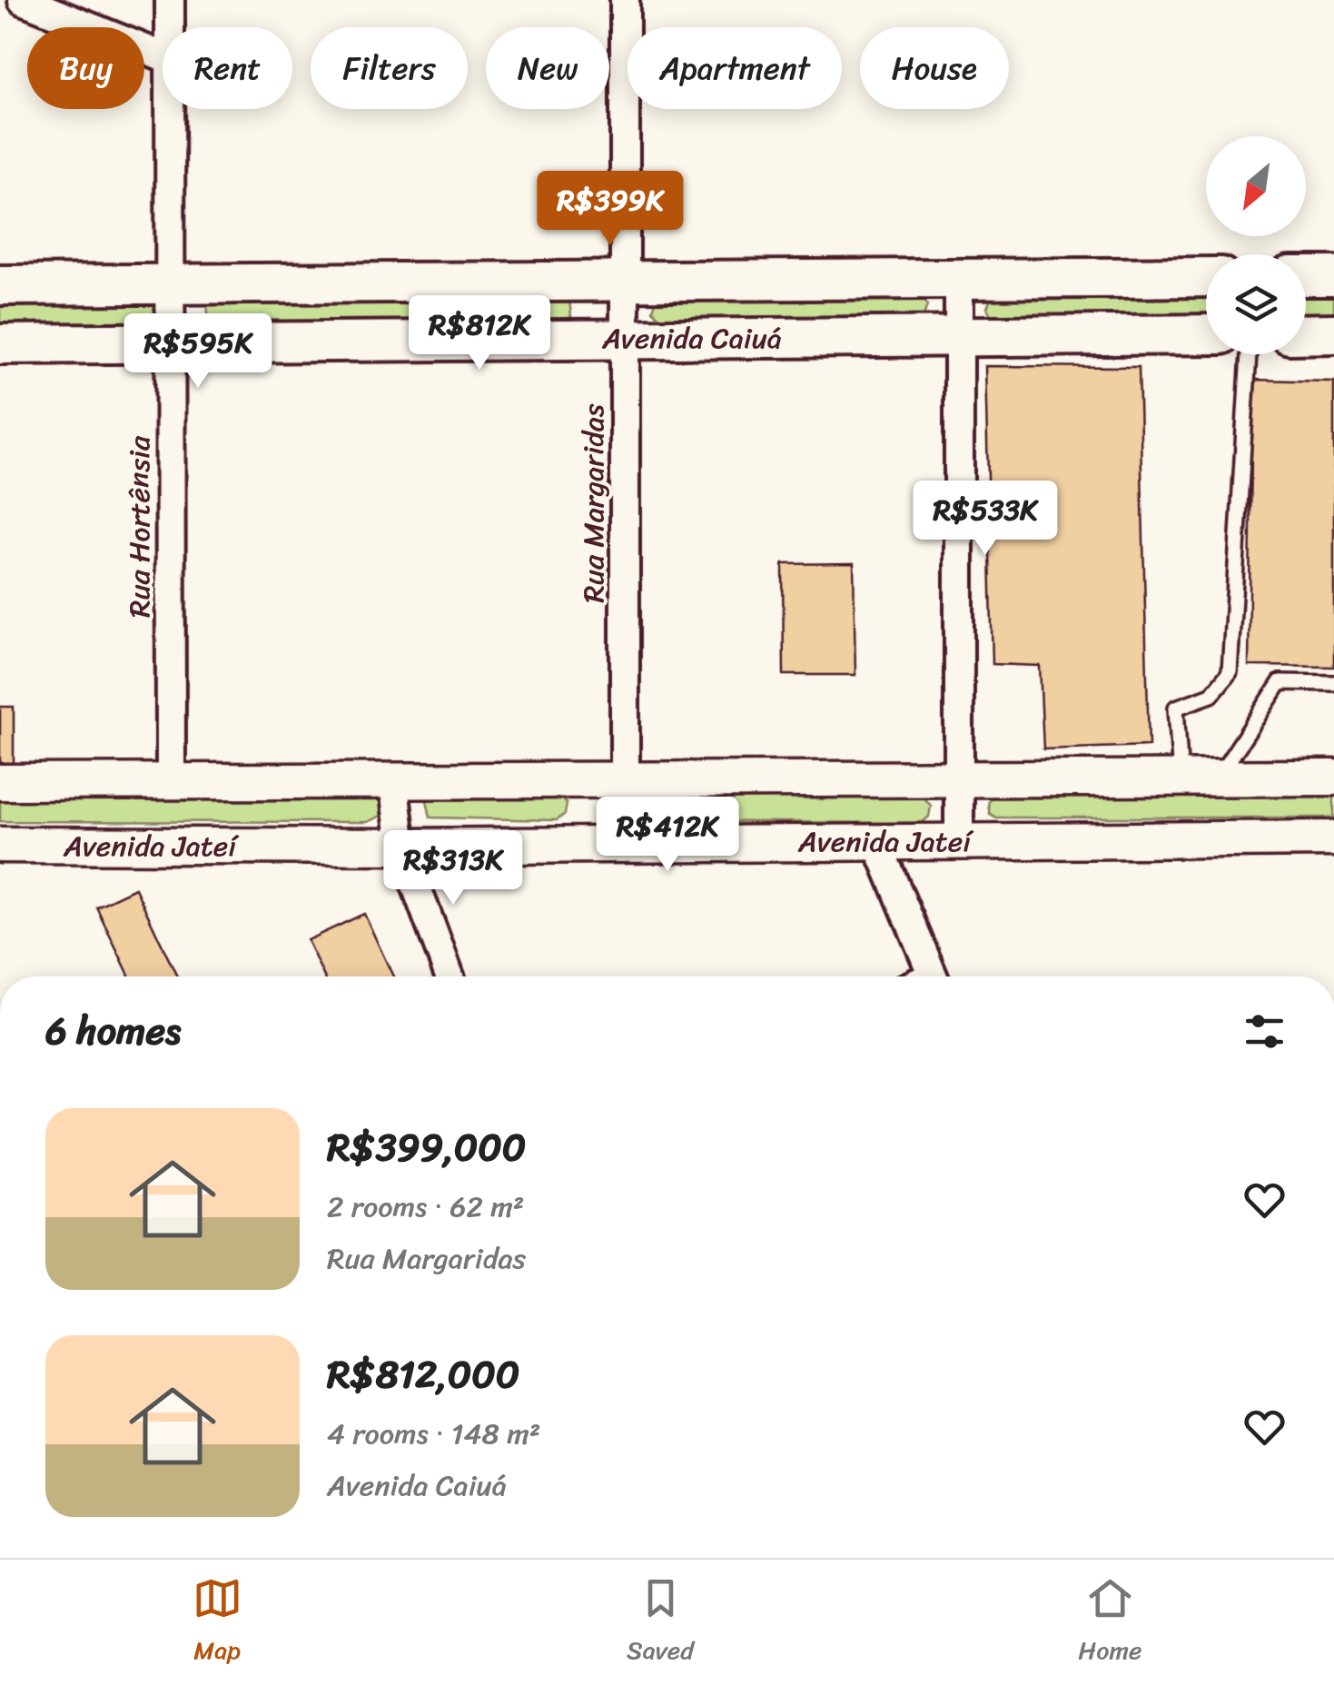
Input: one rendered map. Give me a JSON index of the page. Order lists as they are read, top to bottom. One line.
{"streets":{"main road":["Avenida Caiuá"],"street":["Rua Margaridas","Rua Hortênsia","Avenida Jateí"]},"crossings":[["Avenida Caiuá","Rua Margaridas"],["Avenida Caiuá","Rua Hortênsia"],["Rua Margaridas","Avenida Jateí"]],"north":"bottom left","page":{"chip":["Buy","Rent","Filters","New","Apartment","House"],"price":["R$399K","R$812K","R$595K","R$533K","R$412K","R$313K"],"heading":"6 homes","list":[{"name":"R$399,000","note":"2 rooms · 62 m² · Rua Margaridas"},{"name":"R$812,000","note":"4 rooms · 148 m² · Avenida Caiuá"}],"tabs":["Map","Saved","Home"]}}
